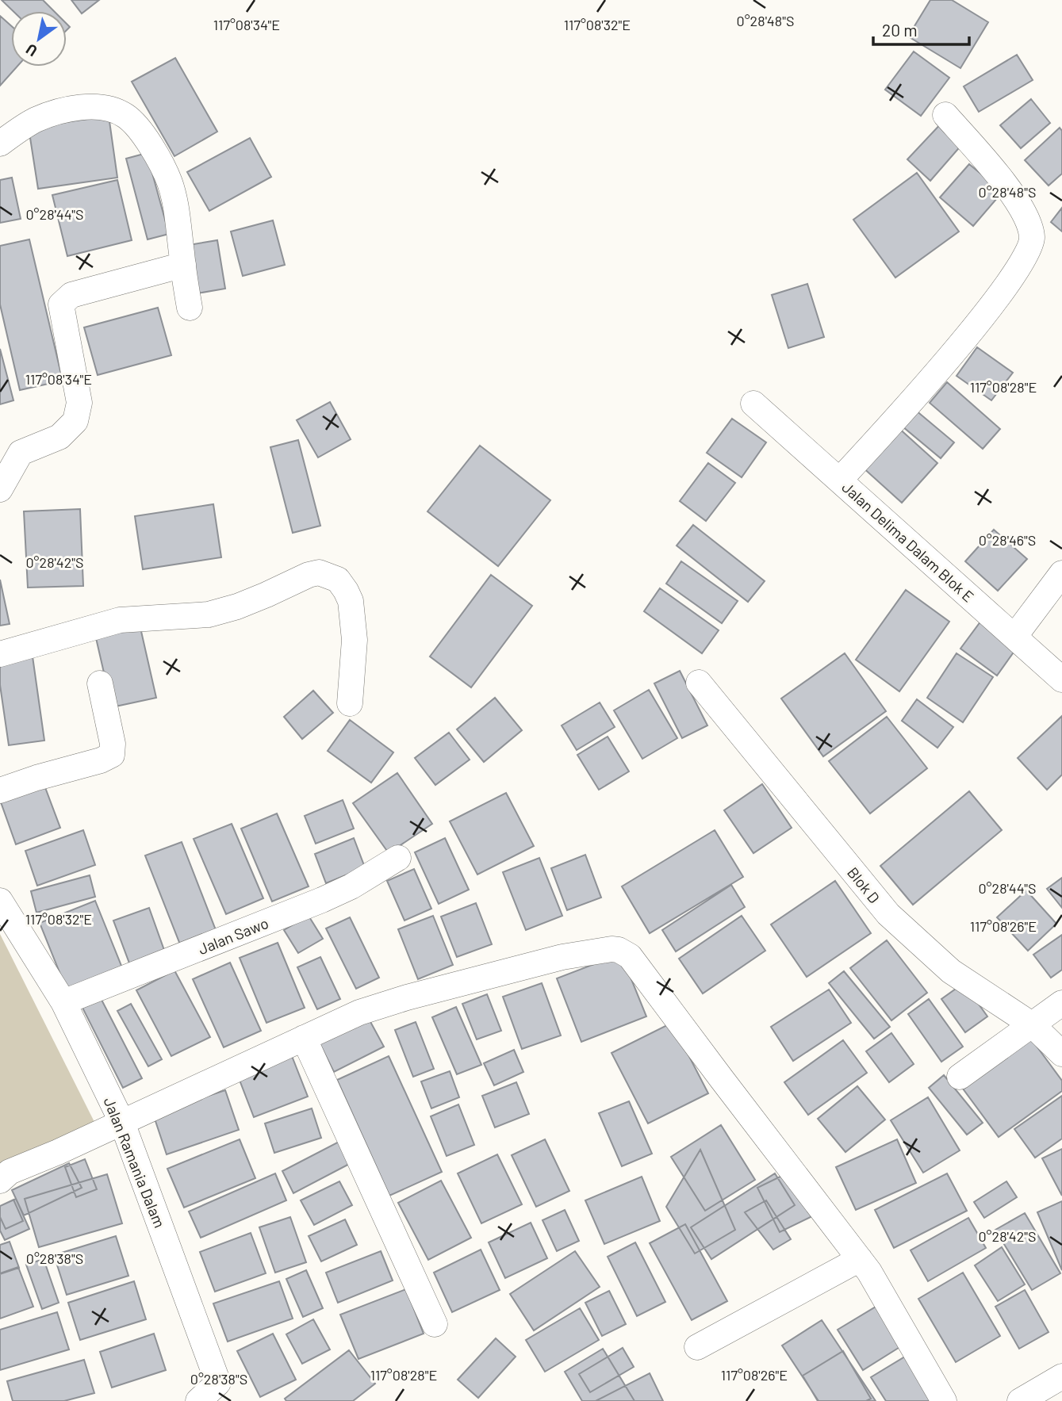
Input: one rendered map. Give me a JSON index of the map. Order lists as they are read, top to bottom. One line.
{"streets":{"street":["Jalan Delima Dalam Blok E","Blok D","Jalan Sawo","Jalan Ramania Dalam"]},"crossings":[["Jalan Sawo","Jalan Ramania Dalam"]],"scale_bar":"20 m","north":"bottom left","coordinates":["0°28'48\"S","117°08'34\"E","117°08'32\"E","0°28'44\"S","117°08'28\"E","0°28'46\"S","0°28'42\"S","117°08'26\"E","0°28'38\"S"]}
